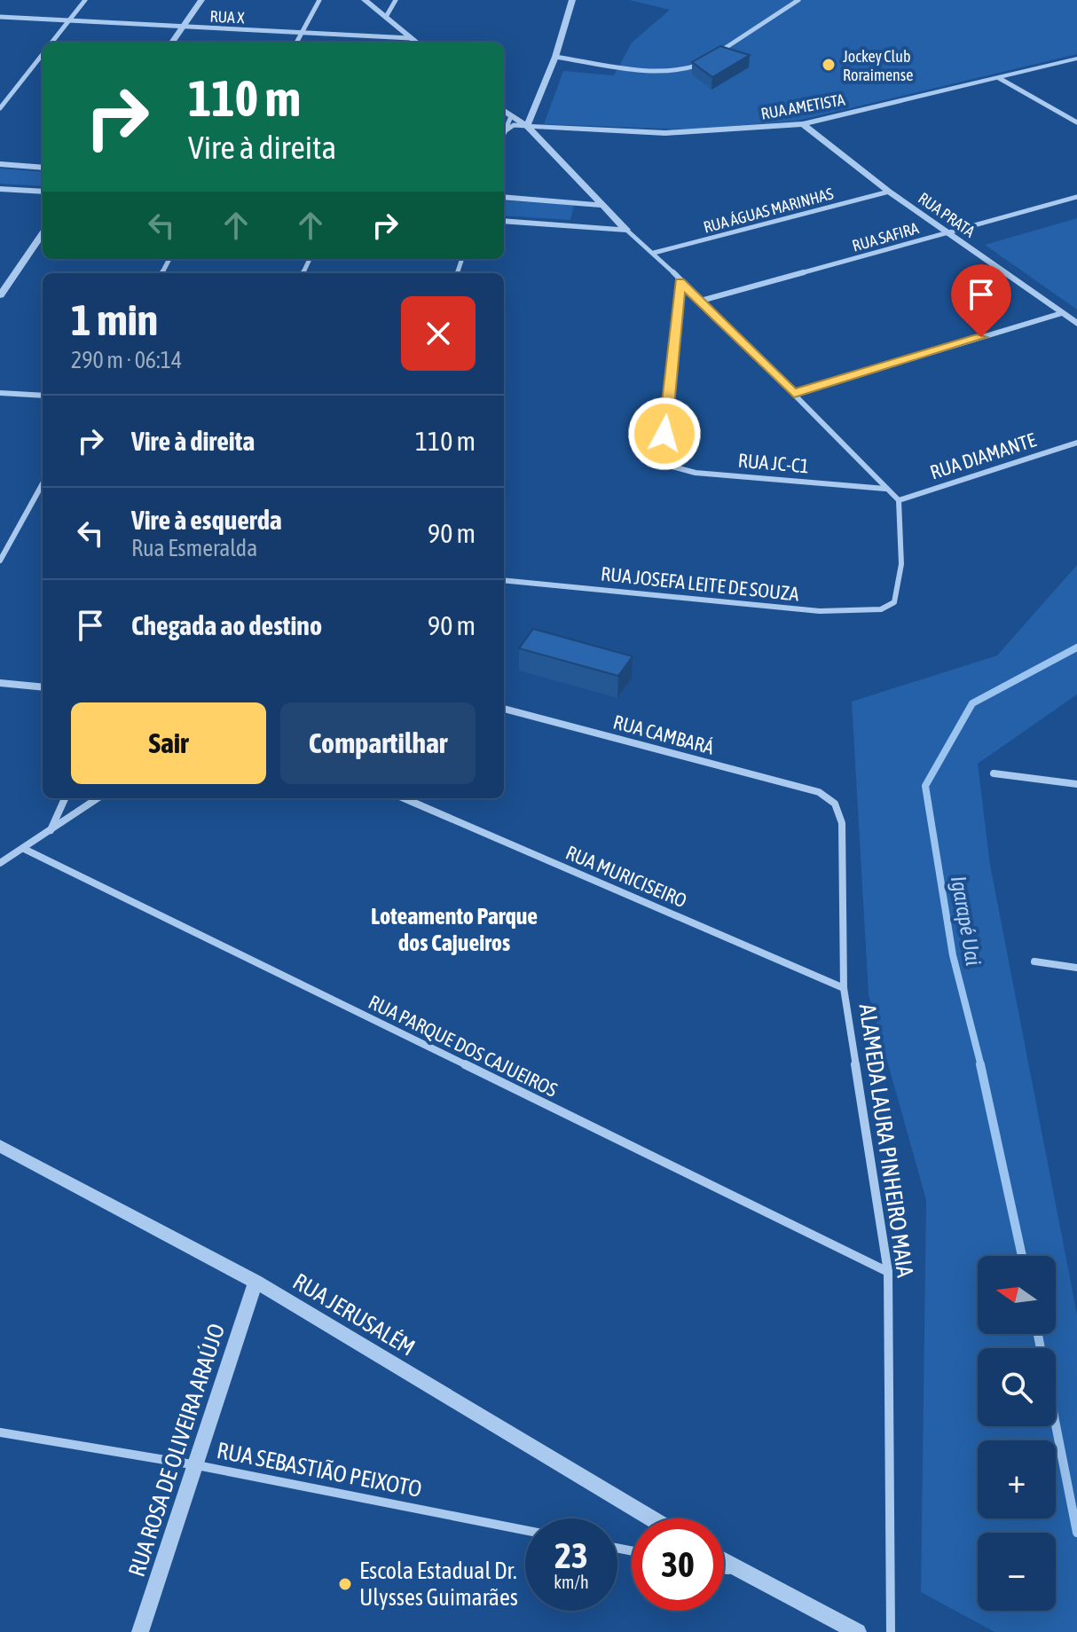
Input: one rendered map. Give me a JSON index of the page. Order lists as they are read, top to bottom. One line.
{"streets":{"street":["RUA X","RUA AMETISTA","RUA ÁGUAS MARINHAS","RUA PRATA","RUA SAFIRA","RUA DIAMANTE","RUA JC-C1","RUA JOSEFA LEITE DE SOUZA","RUA CAMBARÁ","RUA MURICISEIRO","RUA PARQUE DOS CAJUEIROS","ALAMEDA LAURA PINHEIRO MAIA","RUA JERUSALÉM","RUA ROSA DE OLIVEIRA ARAÚJO","RUA SEBASTIÃO PEIXOTO"]},"crossings":[["RUA AMETISTA","RUA PRATA"],["RUA ÁGUAS MARINHAS","RUA PRATA"],["RUA PRATA","RUA SAFIRA"],["RUA DIAMANTE","RUA JOSEFA LEITE DE SOUZA"],["RUA CAMBARÁ","ALAMEDA LAURA PINHEIRO MAIA"],["RUA MURICISEIRO","ALAMEDA LAURA PINHEIRO MAIA"],["RUA PARQUE DOS CAJUEIROS","ALAMEDA LAURA PINHEIRO MAIA"],["RUA JERUSALÉM","RUA ROSA DE OLIVEIRA ARAÚJO"],["RUA ROSA DE OLIVEIRA ARAÚJO","RUA SEBASTIÃO PEIXOTO"]],"districts":["Loteamento Parque dos Cajueiros"],"water":["Igarapé Uai"],"places":["Jockey Club Roraimense","Escola Estadual Dr. Ulysses Guimarães"],"north":"left","page":{"turn":["110 m","Vire à direita"],"heading":["1 min","290 m · 06:14"],"list":[{"name":"Vire à direita","value":"110 m"},{"name":"Vire à esquerda","note":"Rua Esmeralda","value":"90 m"},{"name":"Chegada ao destino","value":"90 m"}],"buttons":["Sair","Compartilhar"],"map_buttons":["+","−"],"speed":"23 km/h","limit":"30"}}
